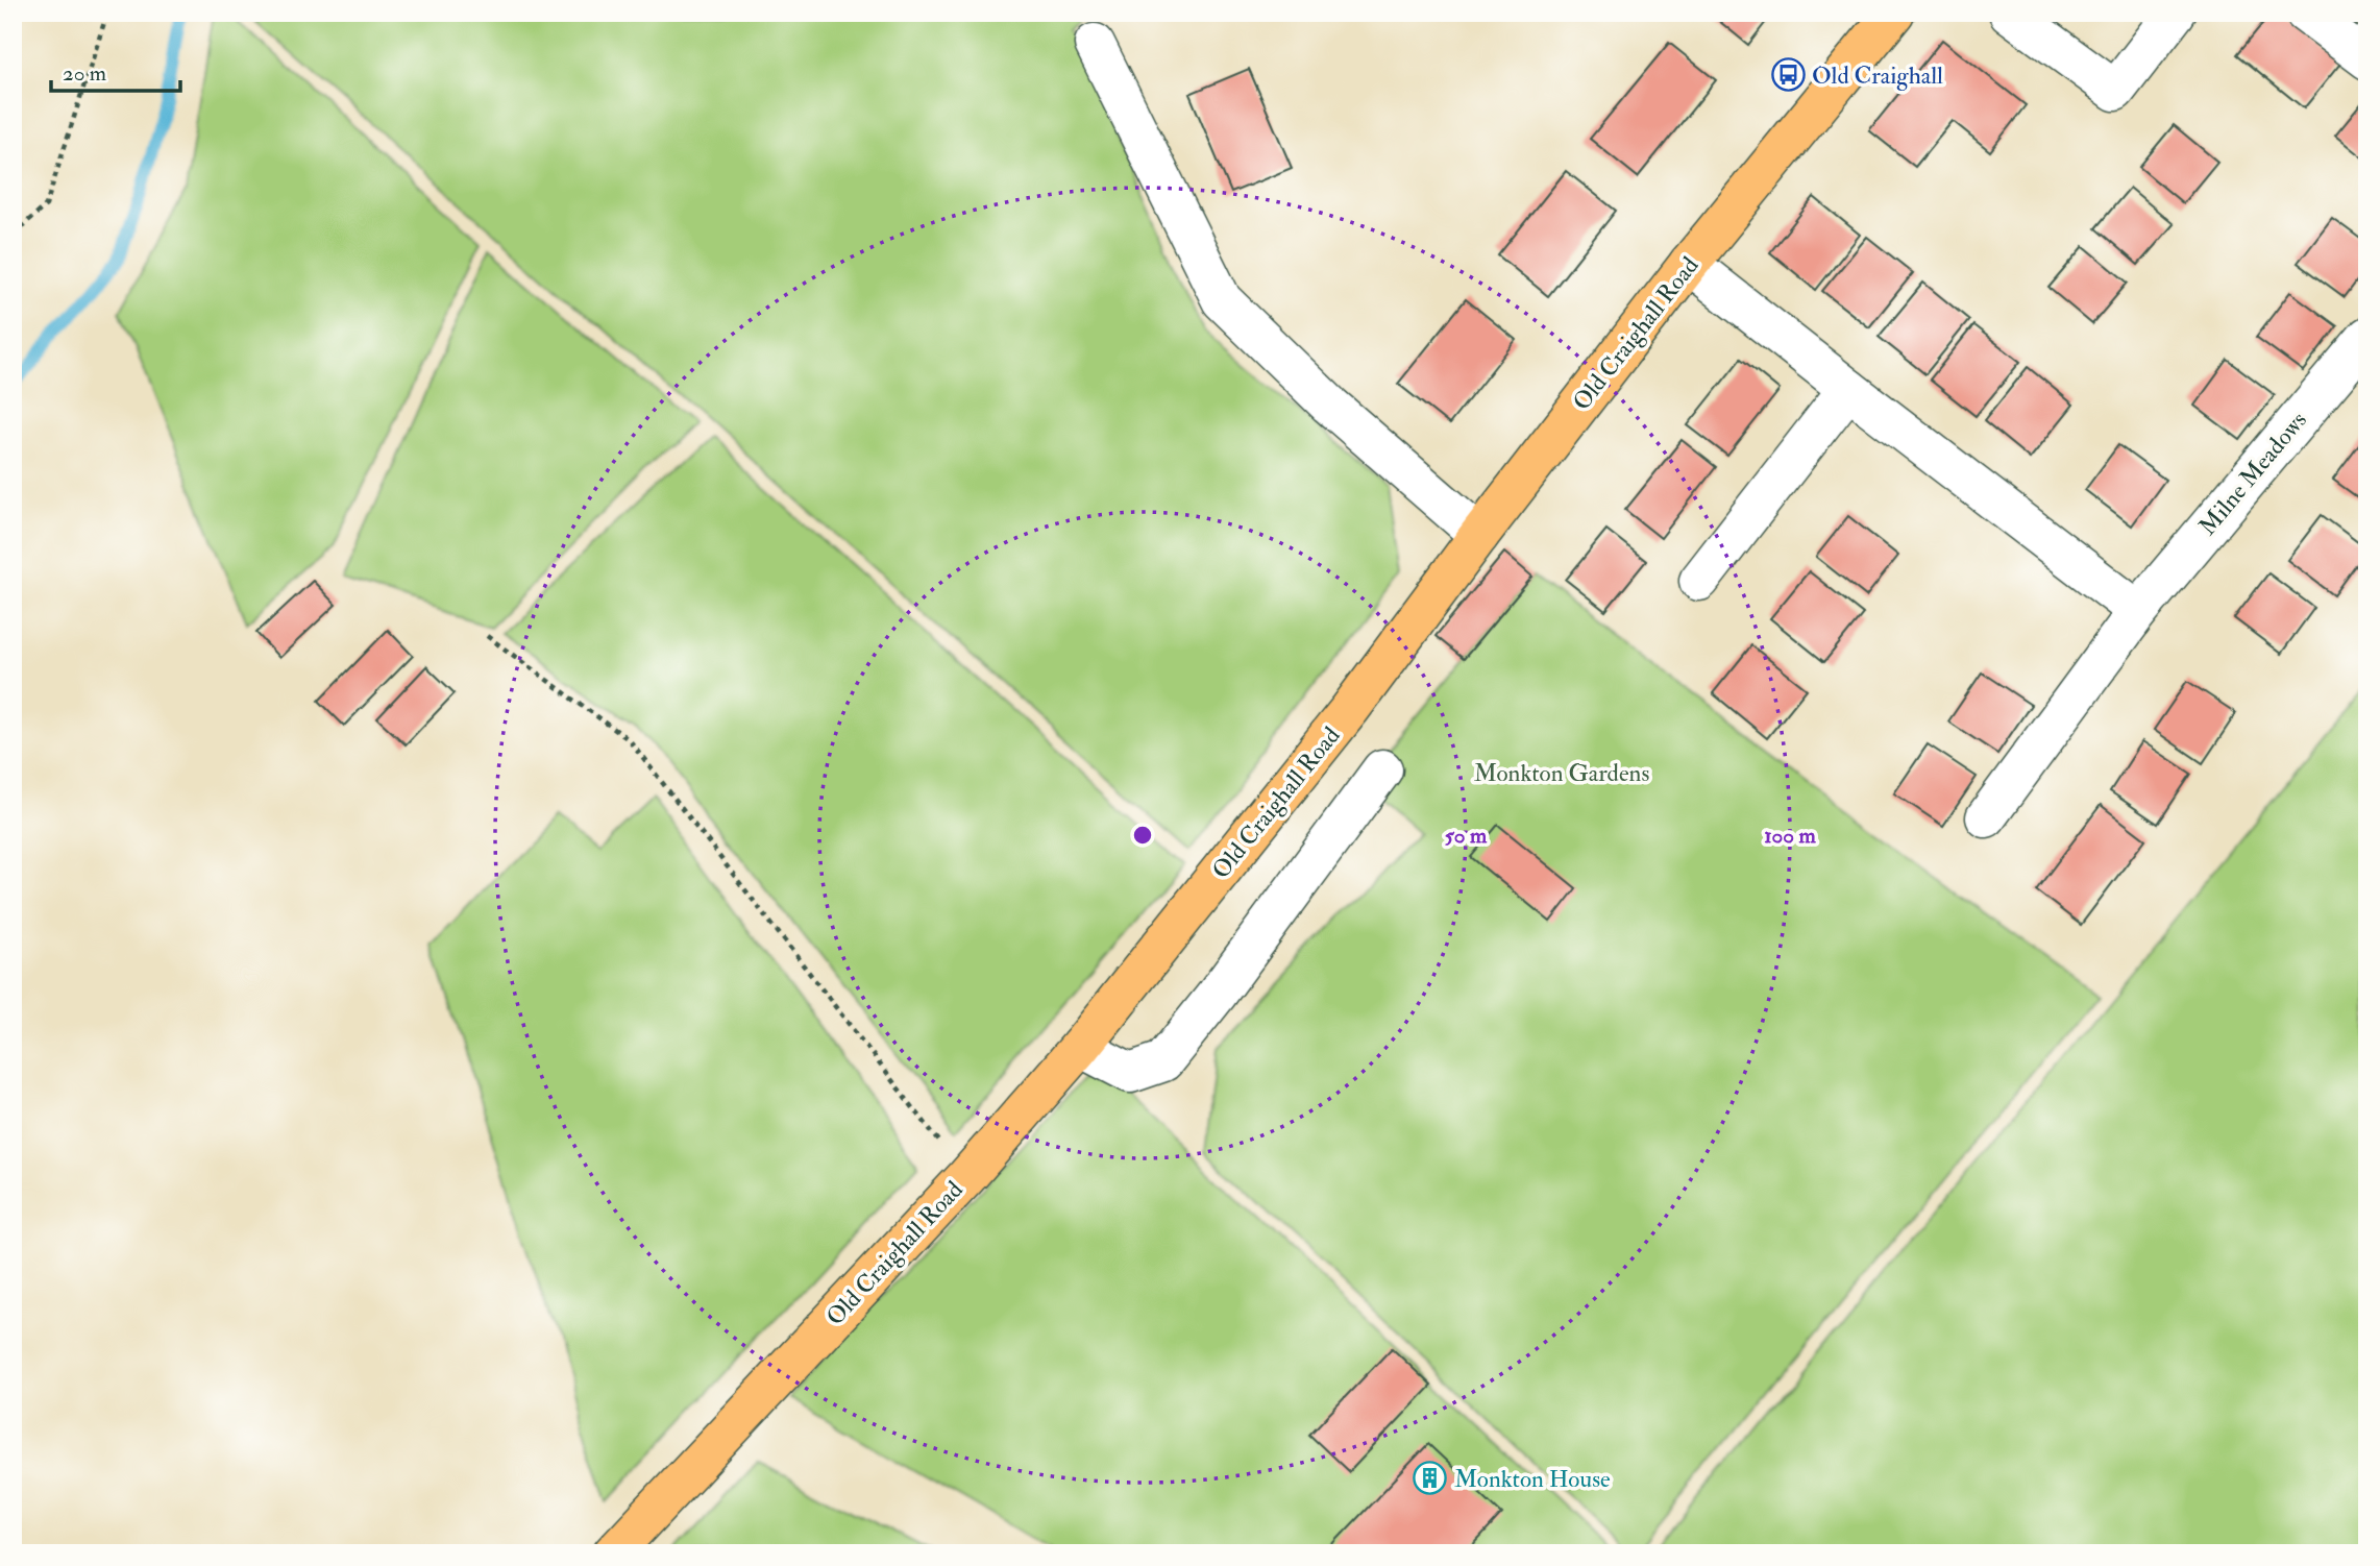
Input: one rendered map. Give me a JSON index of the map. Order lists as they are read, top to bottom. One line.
{"streets":{"main road":["Old Craighall Road"],"street":["Milne Meadows"]},"parks":["Monkton Gardens"],"places":{"bus stop":["Old Craighall"],"building":["Monkton House"]},"scale_bar":"20 m","rings":["50 m","100 m"]}
